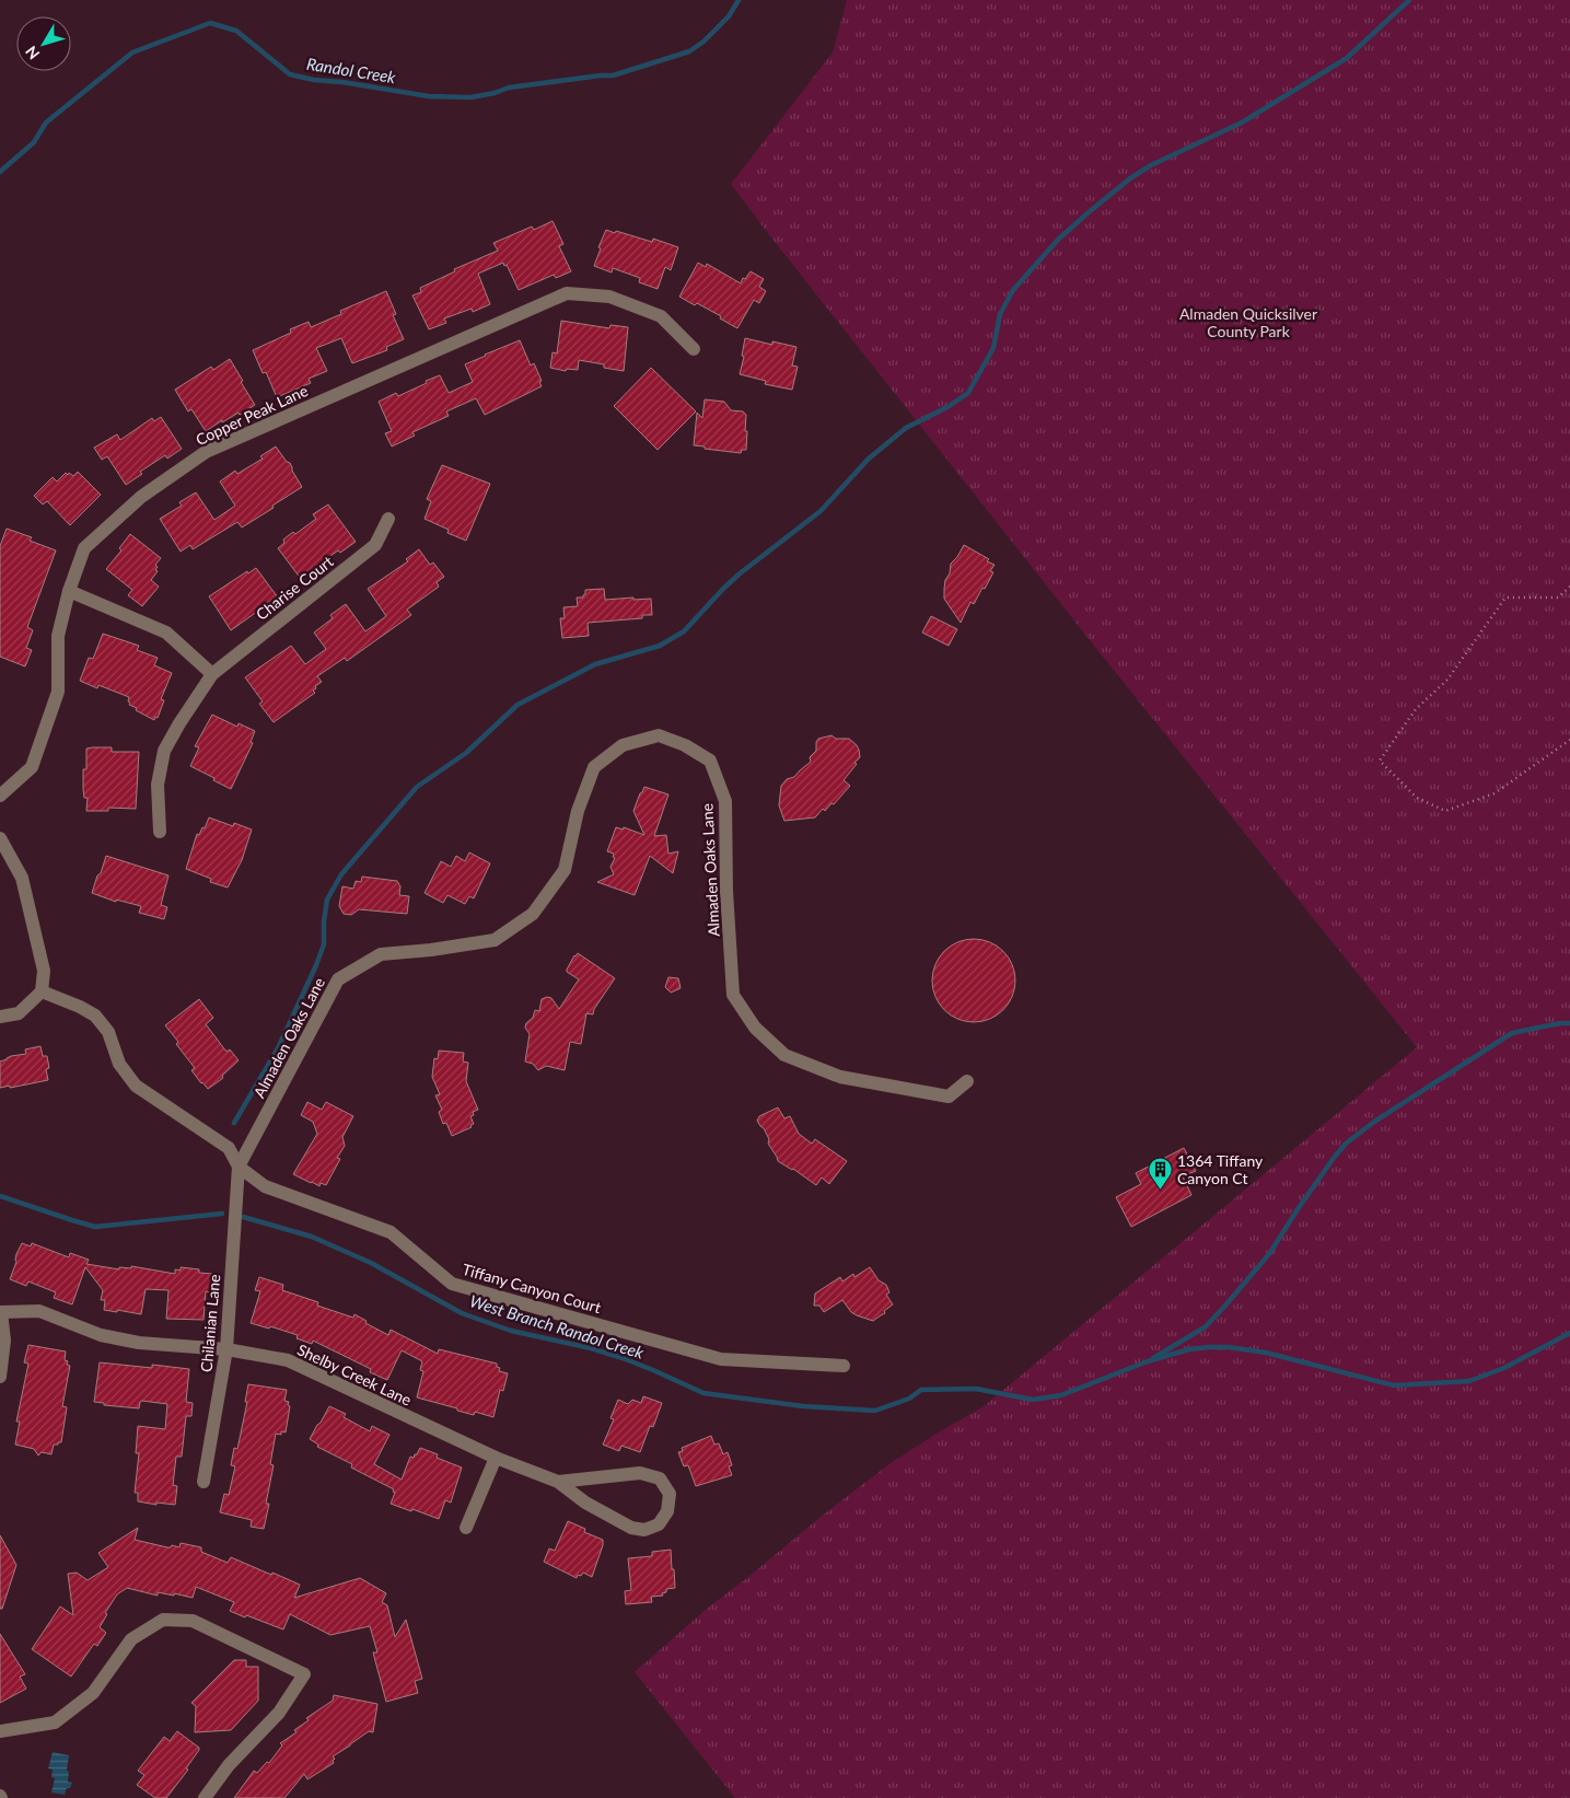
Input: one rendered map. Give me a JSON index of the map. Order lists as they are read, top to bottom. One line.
{"streets":{"street":["Copper Peak Lane","Charise Court","Almaden Oaks Lane","Tiffany Canyon Court","Chilanian Lane","Shelby Creek Lane"]},"crossings":[["Almaden Oaks Lane","Tiffany Canyon Court"],["Almaden Oaks Lane","Chilanian Lane"],["Tiffany Canyon Court","Chilanian Lane"],["Chilanian Lane","Shelby Creek Lane"]],"water":["Randol Creek","West Branch Randol Creek"],"parks":["Almaden Quicksilver County Park"],"places":{"building":["1364 Tiffany Canyon Ct"]},"north":"bottom left"}
